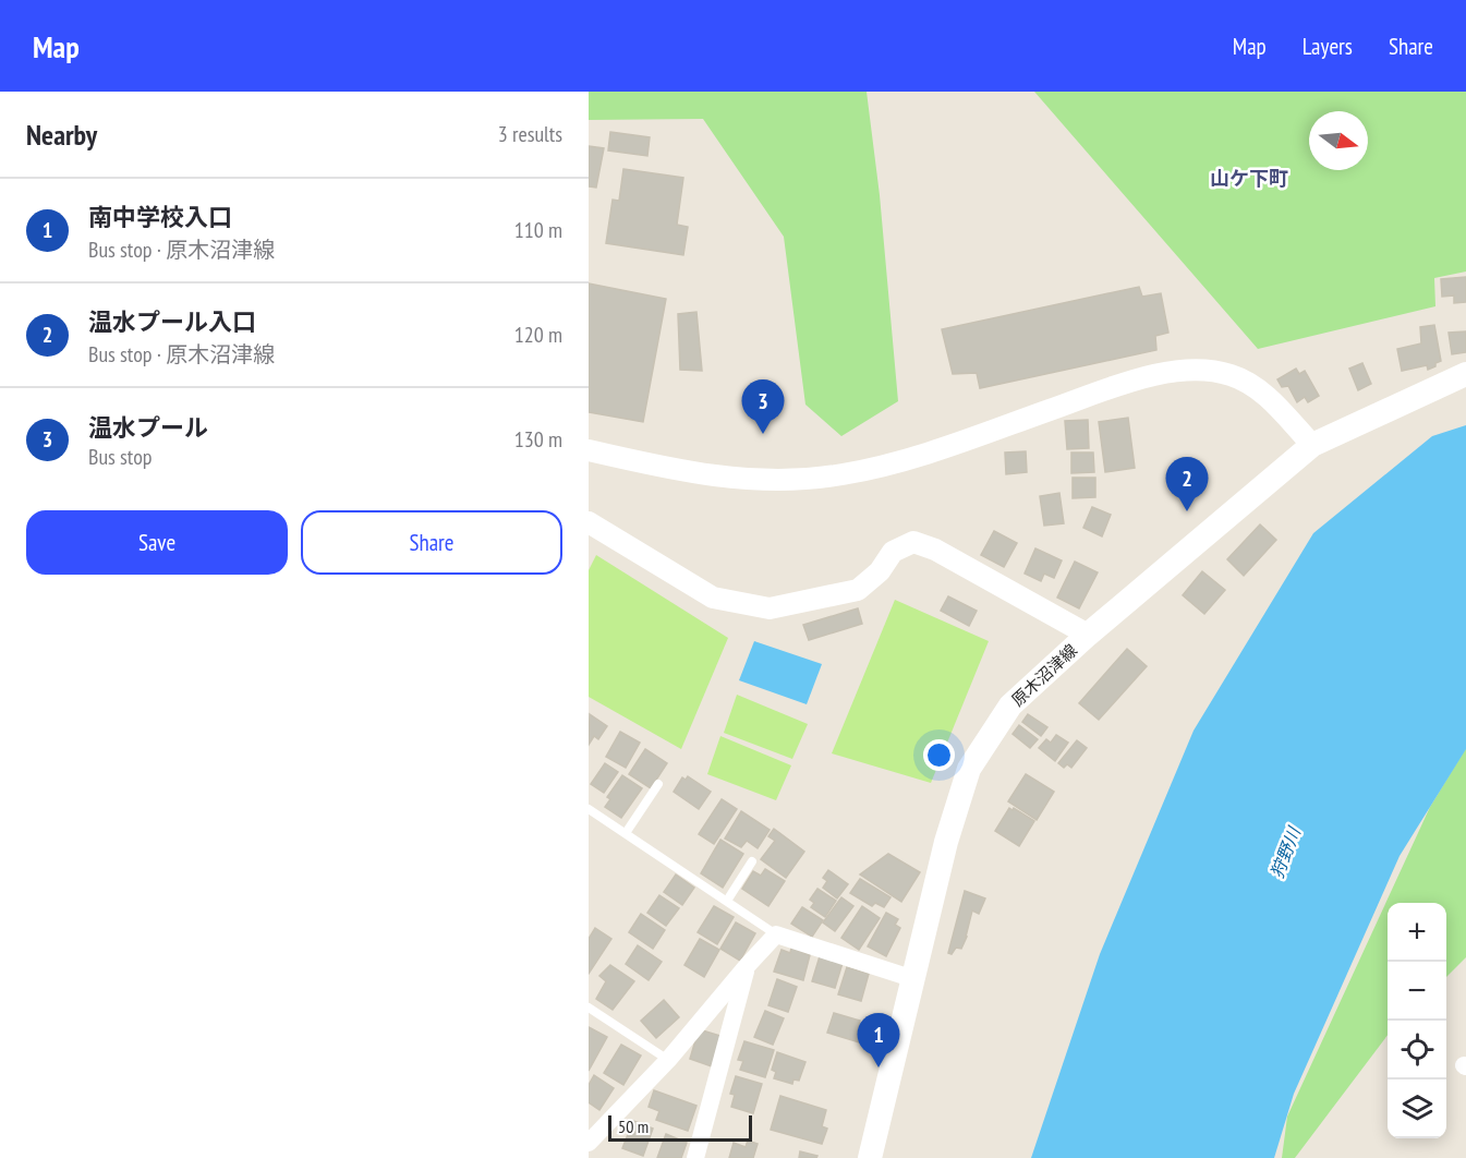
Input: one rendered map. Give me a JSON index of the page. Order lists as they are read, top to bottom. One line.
{"streets":{"main road":["原木沼津線"]},"districts":["山ケ下町"],"water":["狩野川"],"scale_bar":"50 m","north":"right","page":{"header":"Map","nav":["Map","Layers","Share"],"heading":["Nearby","3 results"],"list":[{"mark":"1","name":"南中学校入口","note":"Bus stop · 原木沼津線","value":"110 m"},{"mark":"2","name":"温水プール入口","note":"Bus stop · 原木沼津線","value":"120 m"},{"mark":"3","name":"温水プール","note":"Bus stop","value":"130 m"}],"pins":["3","2","1"],"buttons":["Save","Share"],"map_buttons":["+","−"],"scale":"50 m"}}
